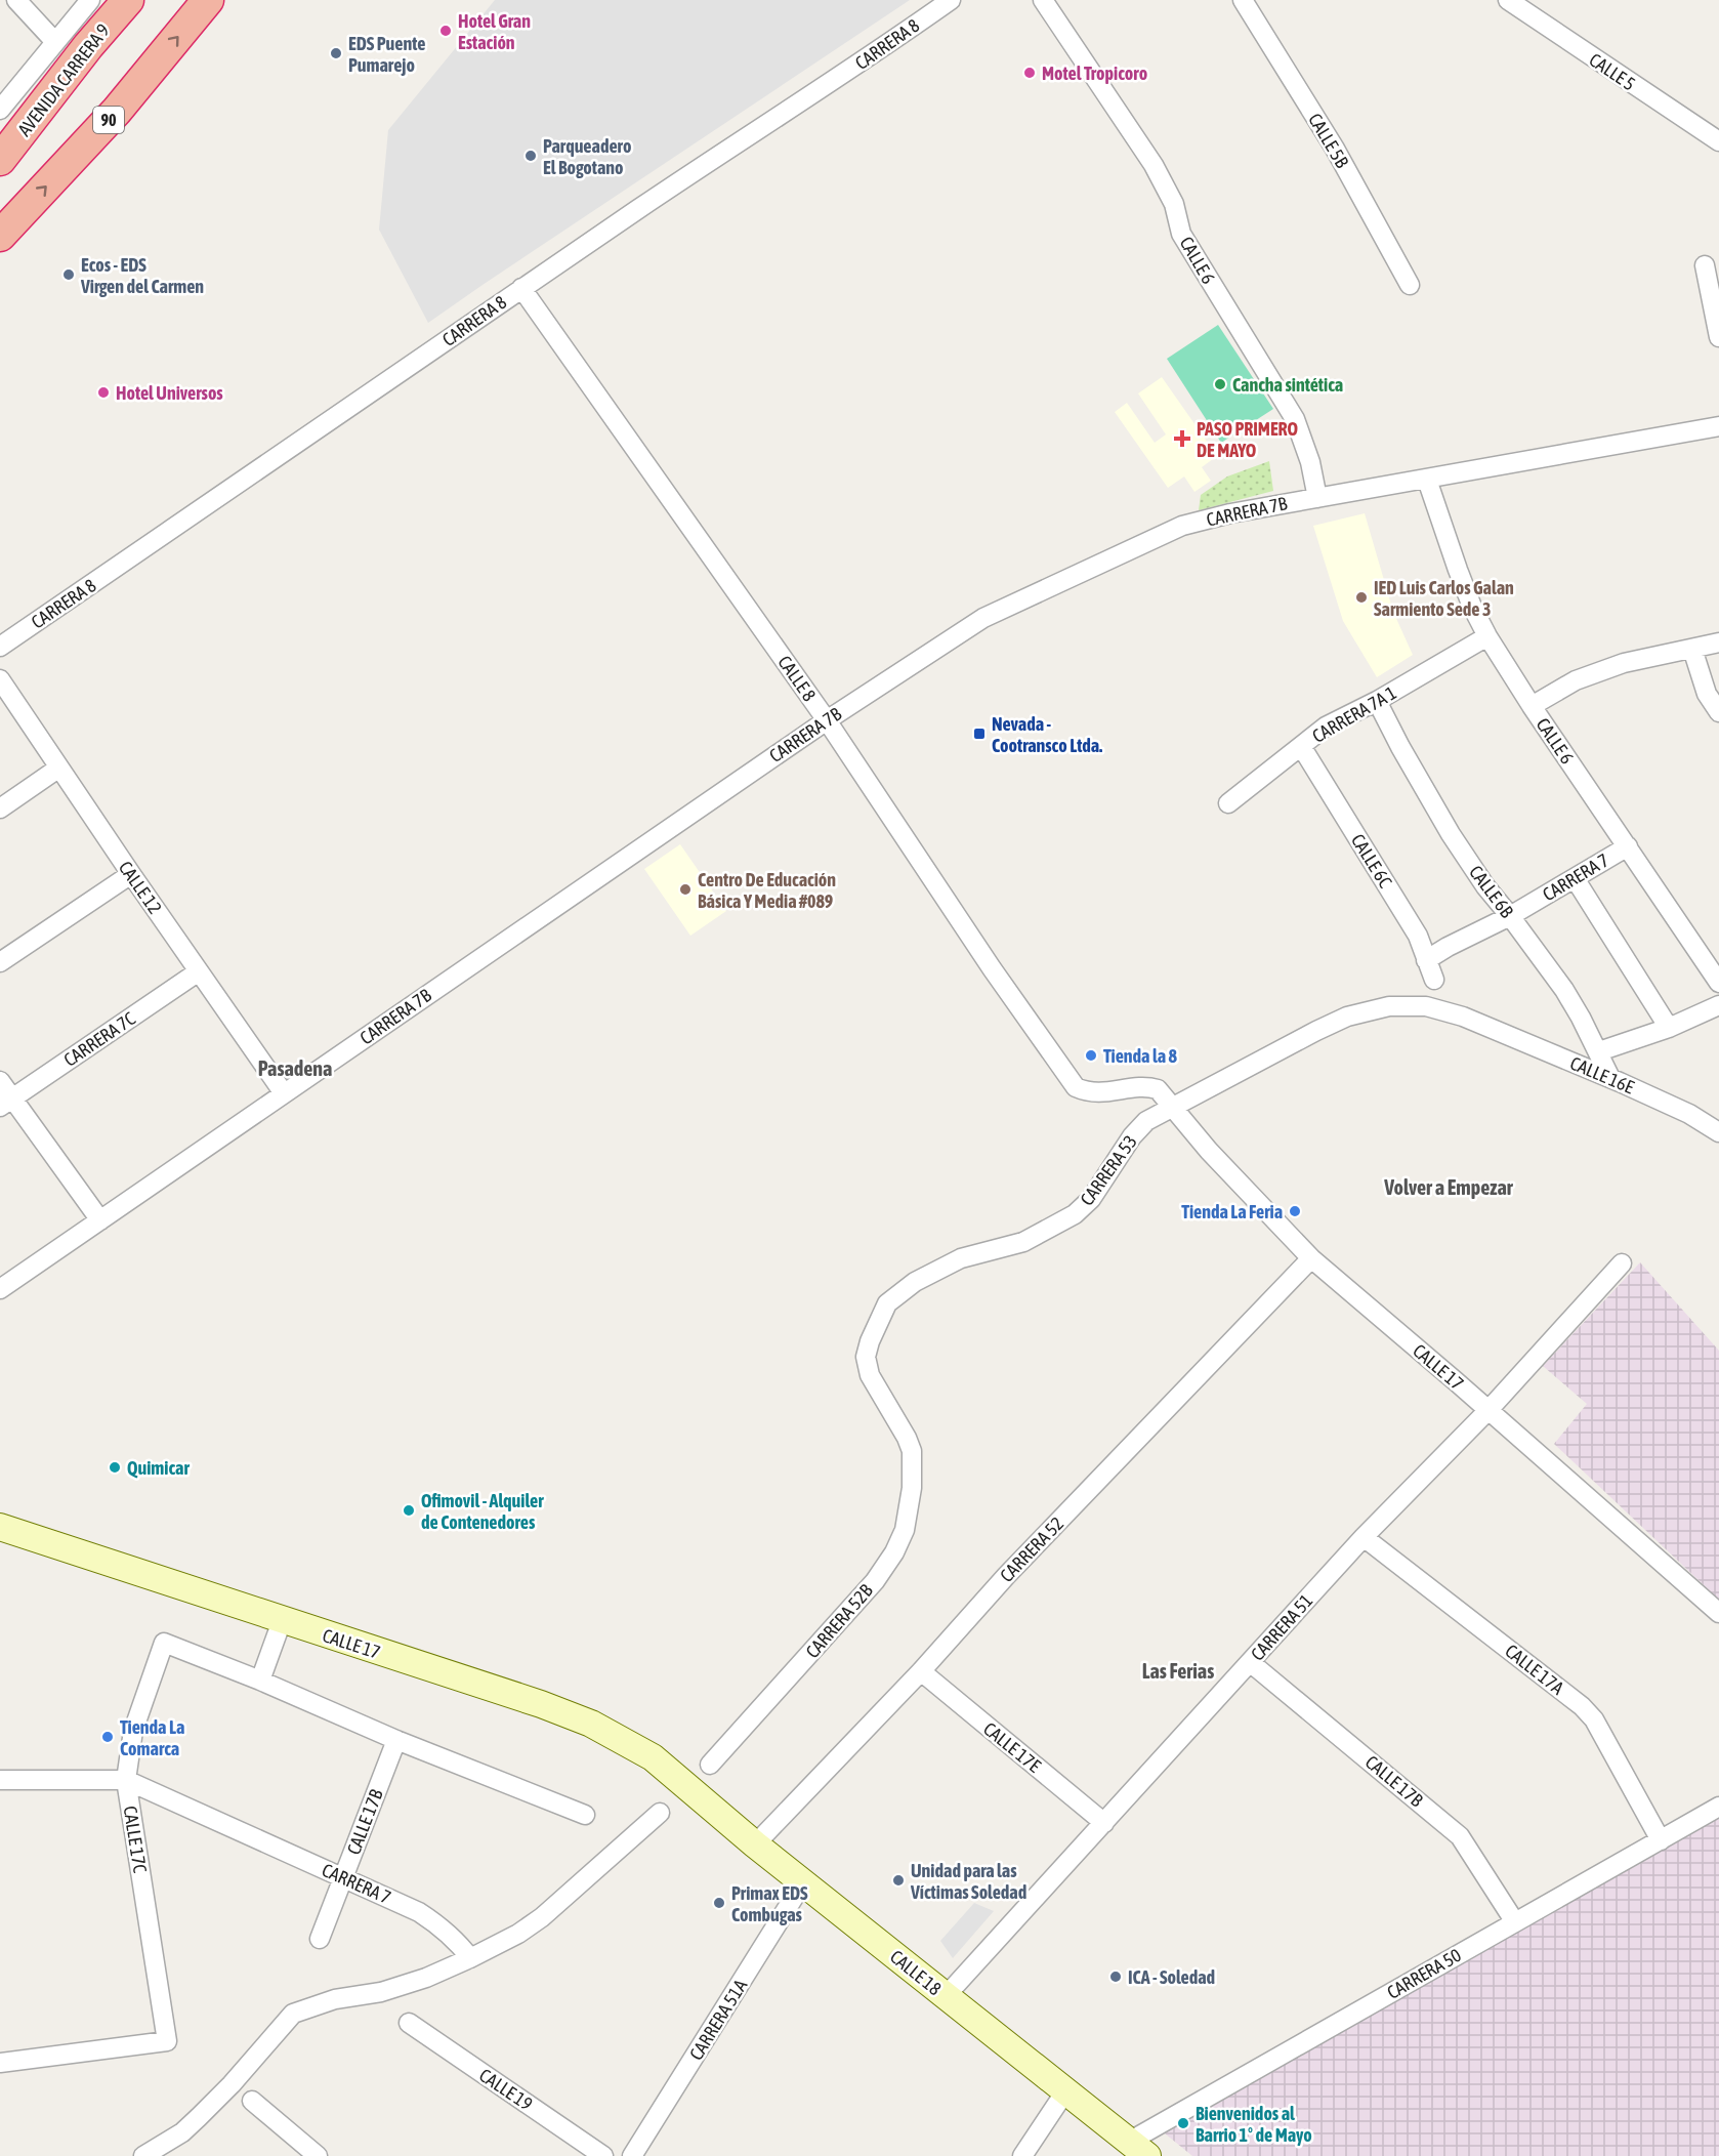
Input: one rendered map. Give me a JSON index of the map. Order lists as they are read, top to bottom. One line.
{"streets":{"highway":["AVENIDA CARRERA 9","90"],"main road":["CALLE 17","CALLE 18"],"street":["CARRERA 8","CALLE 5","CALLE 5B","CALLE 6","CARRERA 7B","CALLE 8","CARRERA 7A 1","CALLE 6C","CARRERA 7","CALLE 12","CALLE 6B","CARRERA 7C","CALLE 16E","CARRERA 53","CARRERA 52","CARRERA 52B","CARRERA 51","CALLE 17A","CALLE 17E","CALLE 17B","CALLE 17C","CARRERA 50","CARRERA 51A","CALLE 19"]},"crossings":[["CARRERA 8","CALLE 8"],["CALLE 6","CARRERA 7B"],["CALLE 6","CARRERA 7A 1"],["CALLE 6","CARRERA 7"],["CARRERA 7B","CALLE 8"],["CARRERA 7B","CALLE 12"],["CALLE 8","CARRERA 53"],["CALLE 8","CALLE 17"],["CARRERA 7A 1","CALLE 6C"],["CARRERA 7A 1","CALLE 6B"],["CALLE 6C","CARRERA 7"],["CARRERA 7","CALLE 6B"],["CARRERA 7","CALLE 17B"],["CARRERA 7","CALLE 17C"],["CALLE 12","CARRERA 7C"],["CALLE 6B","CALLE 16E"],["CALLE 16E","CARRERA 53"],["CARRERA 53","CALLE 17"],["CARRERA 53","CARRERA 52B"],["CALLE 17","CARRERA 52"],["CALLE 17","CARRERA 51"],["CALLE 17","CALLE 18"],["CARRERA 52","CALLE 17E"],["CARRERA 52","CALLE 18"],["CARRERA 51","CALLE 17A"],["CARRERA 51","CALLE 17E"],["CARRERA 51","CALLE 17B"],["CARRERA 51","CALLE 18"],["CALLE 17A","CARRERA 50"],["CALLE 17B","CARRERA 50"],["CALLE 18","CARRERA 50"],["CALLE 18","CARRERA 51A"]],"districts":["Pasadena","Volver a Empezar","Las Ferias"],"places":{"other":["Hotel Gran Estación","EDS Puente Pumarejo","Motel Tropicoro","Parqueadero El Bogotano","Ecos - EDS Virgen del Carmen","Cancha sintética","Hotel Universos","IED Luis Carlos Galan Sarmiento Sede 3","Centro De Educación Básica Y Media #089","Tienda la 8","Tienda La Feria","Quimicar","Ofimovil - Alquiler de Contenedores","Tienda La Comarca","Unidad para las Víctimas Soledad","Primax EDS Combugas","ICA - Soledad","Bienvenidos al Barrio 1° de Mayo"],"health":["PASO PRIMERO DE MAYO"],"transit":["Nevada - Cootransco Ltda."]}}
